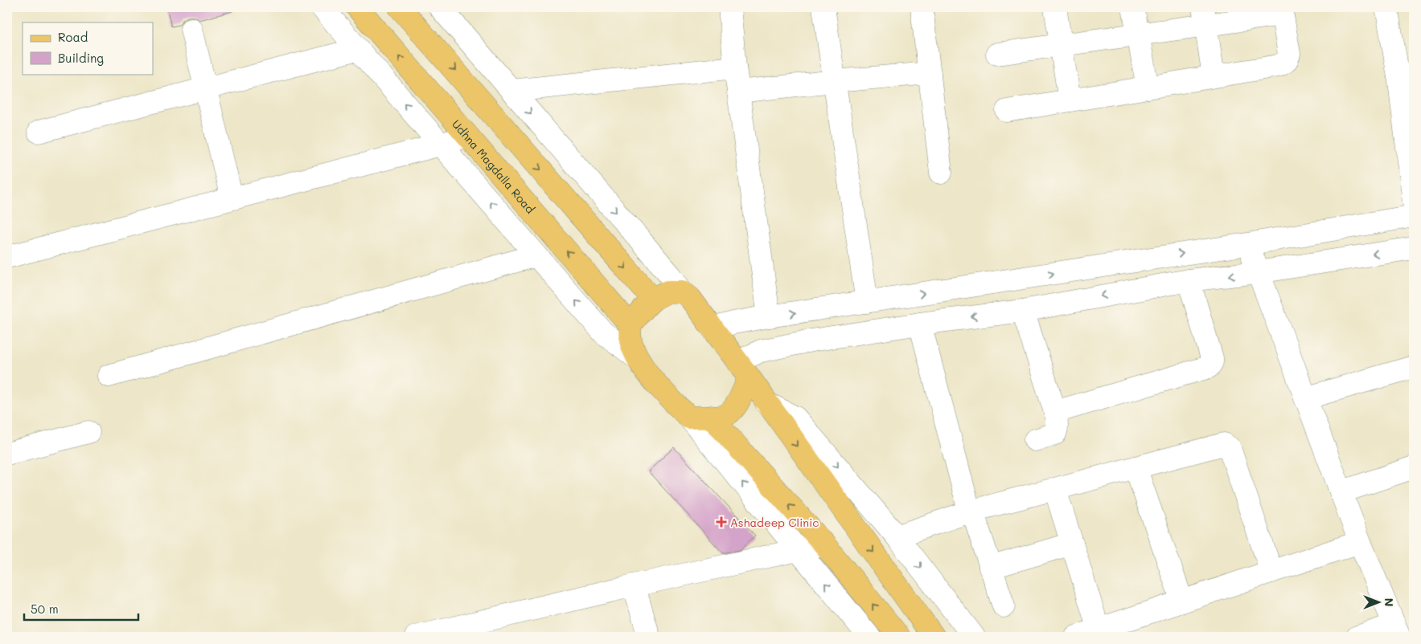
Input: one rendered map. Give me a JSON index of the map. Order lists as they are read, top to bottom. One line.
{"streets":{"main road":["Udhna Magdalla Road"]},"places":{"health":["Ashadeep Clinic"]},"legend":["Road","Building"],"scale_bar":"50 m","north":"right"}
